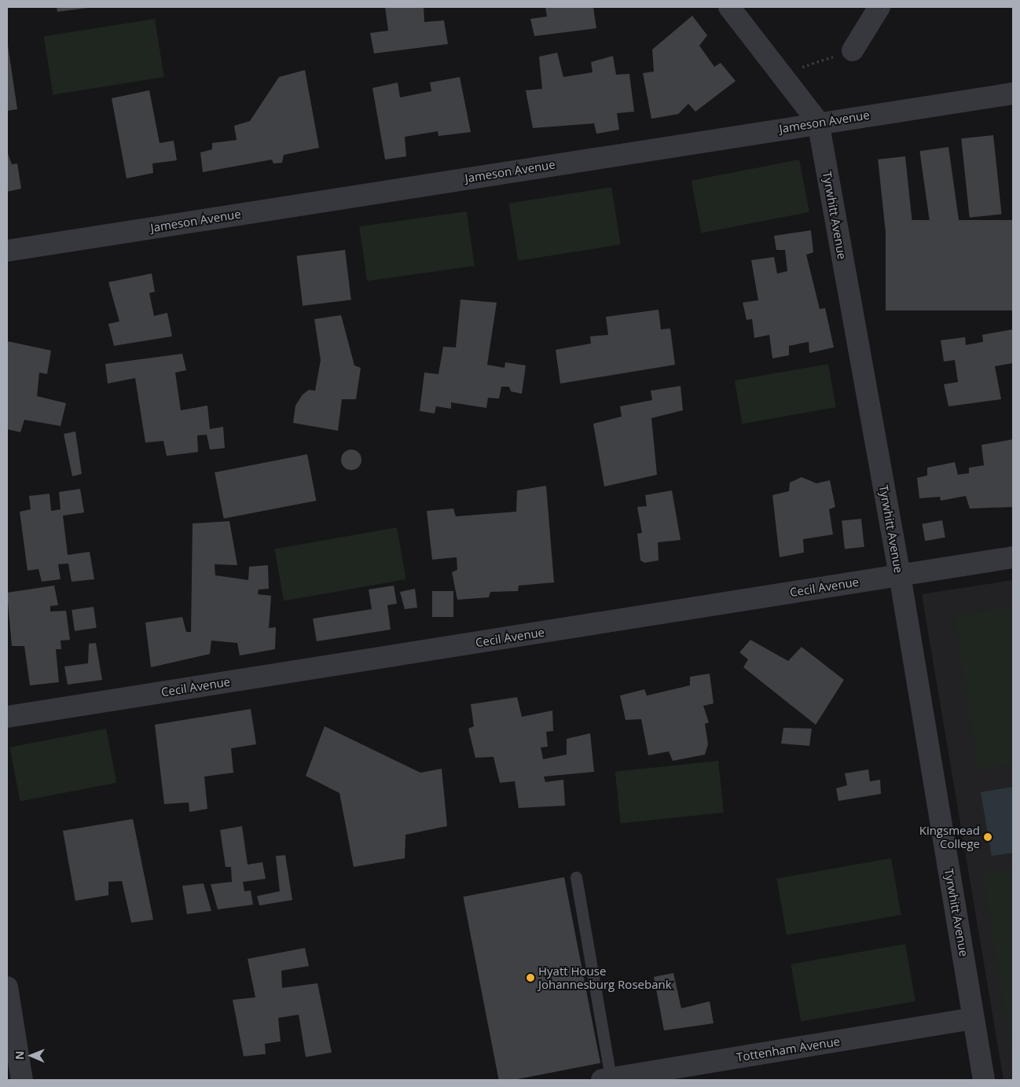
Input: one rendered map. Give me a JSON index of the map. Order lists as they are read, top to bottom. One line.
{"streets":{"street":["Jameson Avenue","Tyrwhitt Avenue","Cecil Avenue","Tottenham Avenue"]},"crossings":[["Jameson Avenue","Tyrwhitt Avenue"],["Tyrwhitt Avenue","Cecil Avenue"],["Tyrwhitt Avenue","Tottenham Avenue"]],"places":["Kingsmead College","Hyatt House Johannesburg Rosebank"],"north":"left"}
